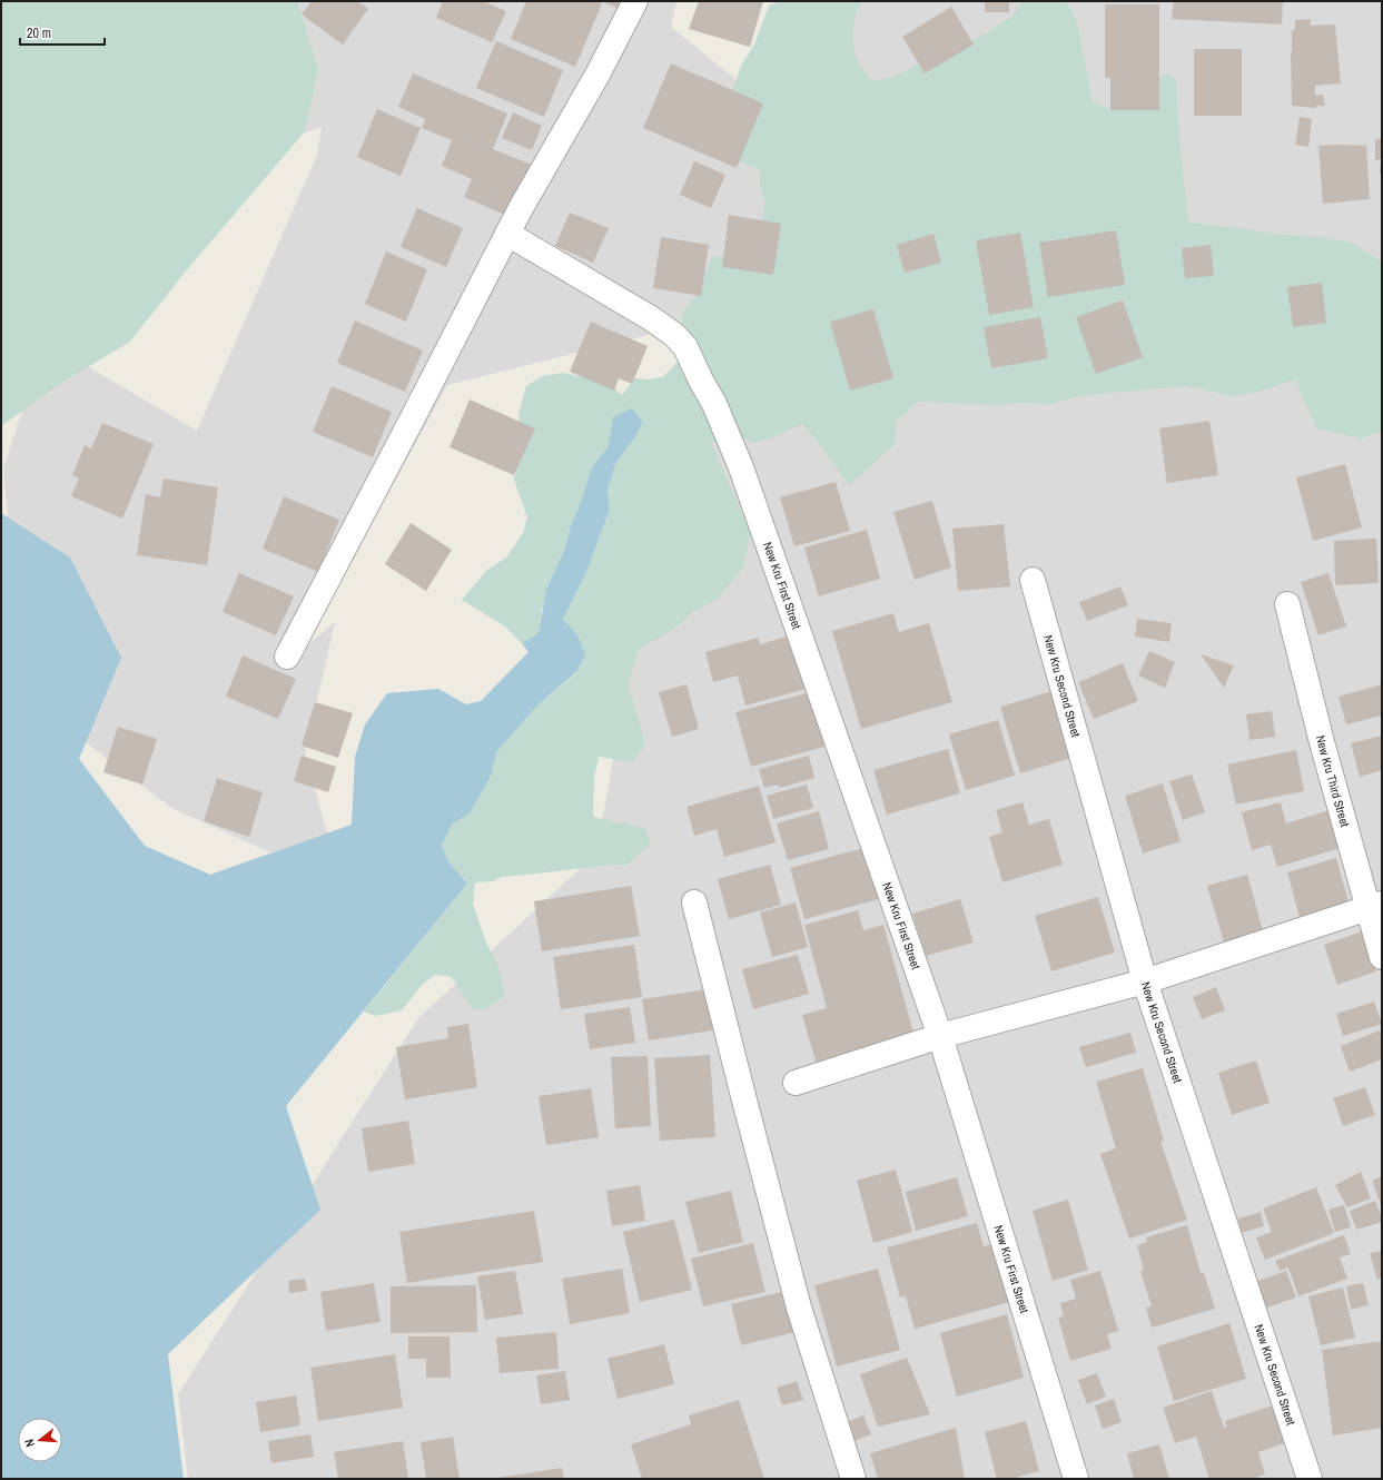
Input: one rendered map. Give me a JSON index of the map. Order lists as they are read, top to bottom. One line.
{"streets":{"street":["New Kru First Street","New Kru Second Street","New Kru Third Street"]},"scale_bar":"20 m","north":"left"}
